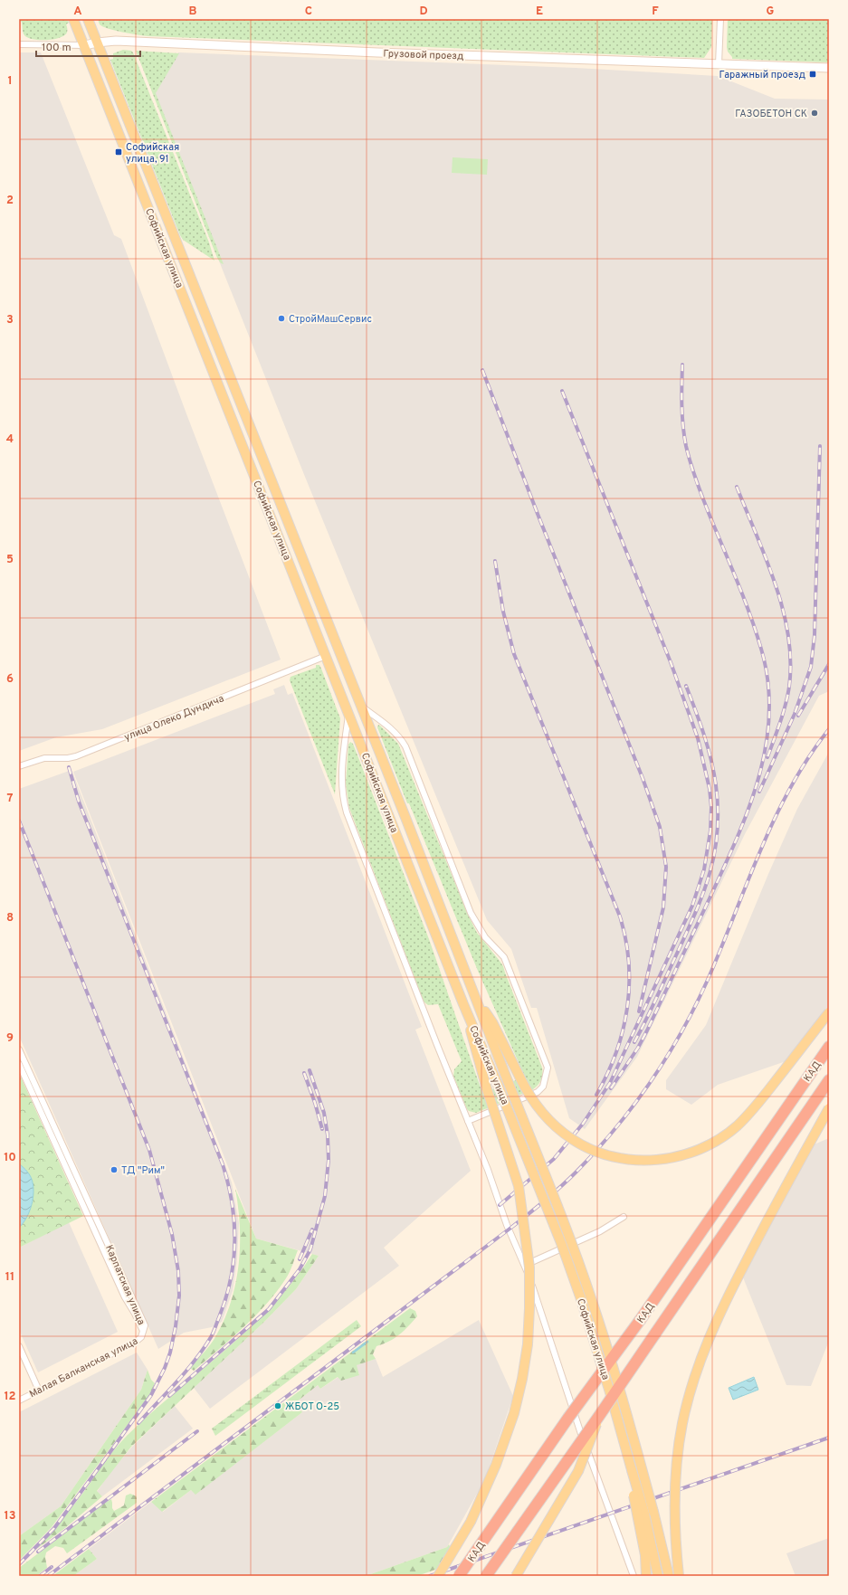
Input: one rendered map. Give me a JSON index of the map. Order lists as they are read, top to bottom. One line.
{"streets":{"highway":["КАД"],"main road":["Софийская улица"],"street":["Грузовой проезд","улица Олеко Дундича","Карпатская улица","Малая Балканская улица"]},"crossings":[["Грузовой проезд","Софийская улица"],["Софийская улица","улица Олеко Дундича"],["Карпатская улица","Малая Балканская улица"]],"places":{"transit":["Гаражный проезд","Софийская улица, 91"],"other":["ГАЗОБЕТОН СК","СтройМашСервис","ТД \"Рим\"","ЖБОТ О-25"]},"scale_bar":"100 m","grid":{"columns":["A","B","C","D","E","F","G"],"rows":["1","2","3","4","5","6","7","8","9","10","11","12","13"]}}
